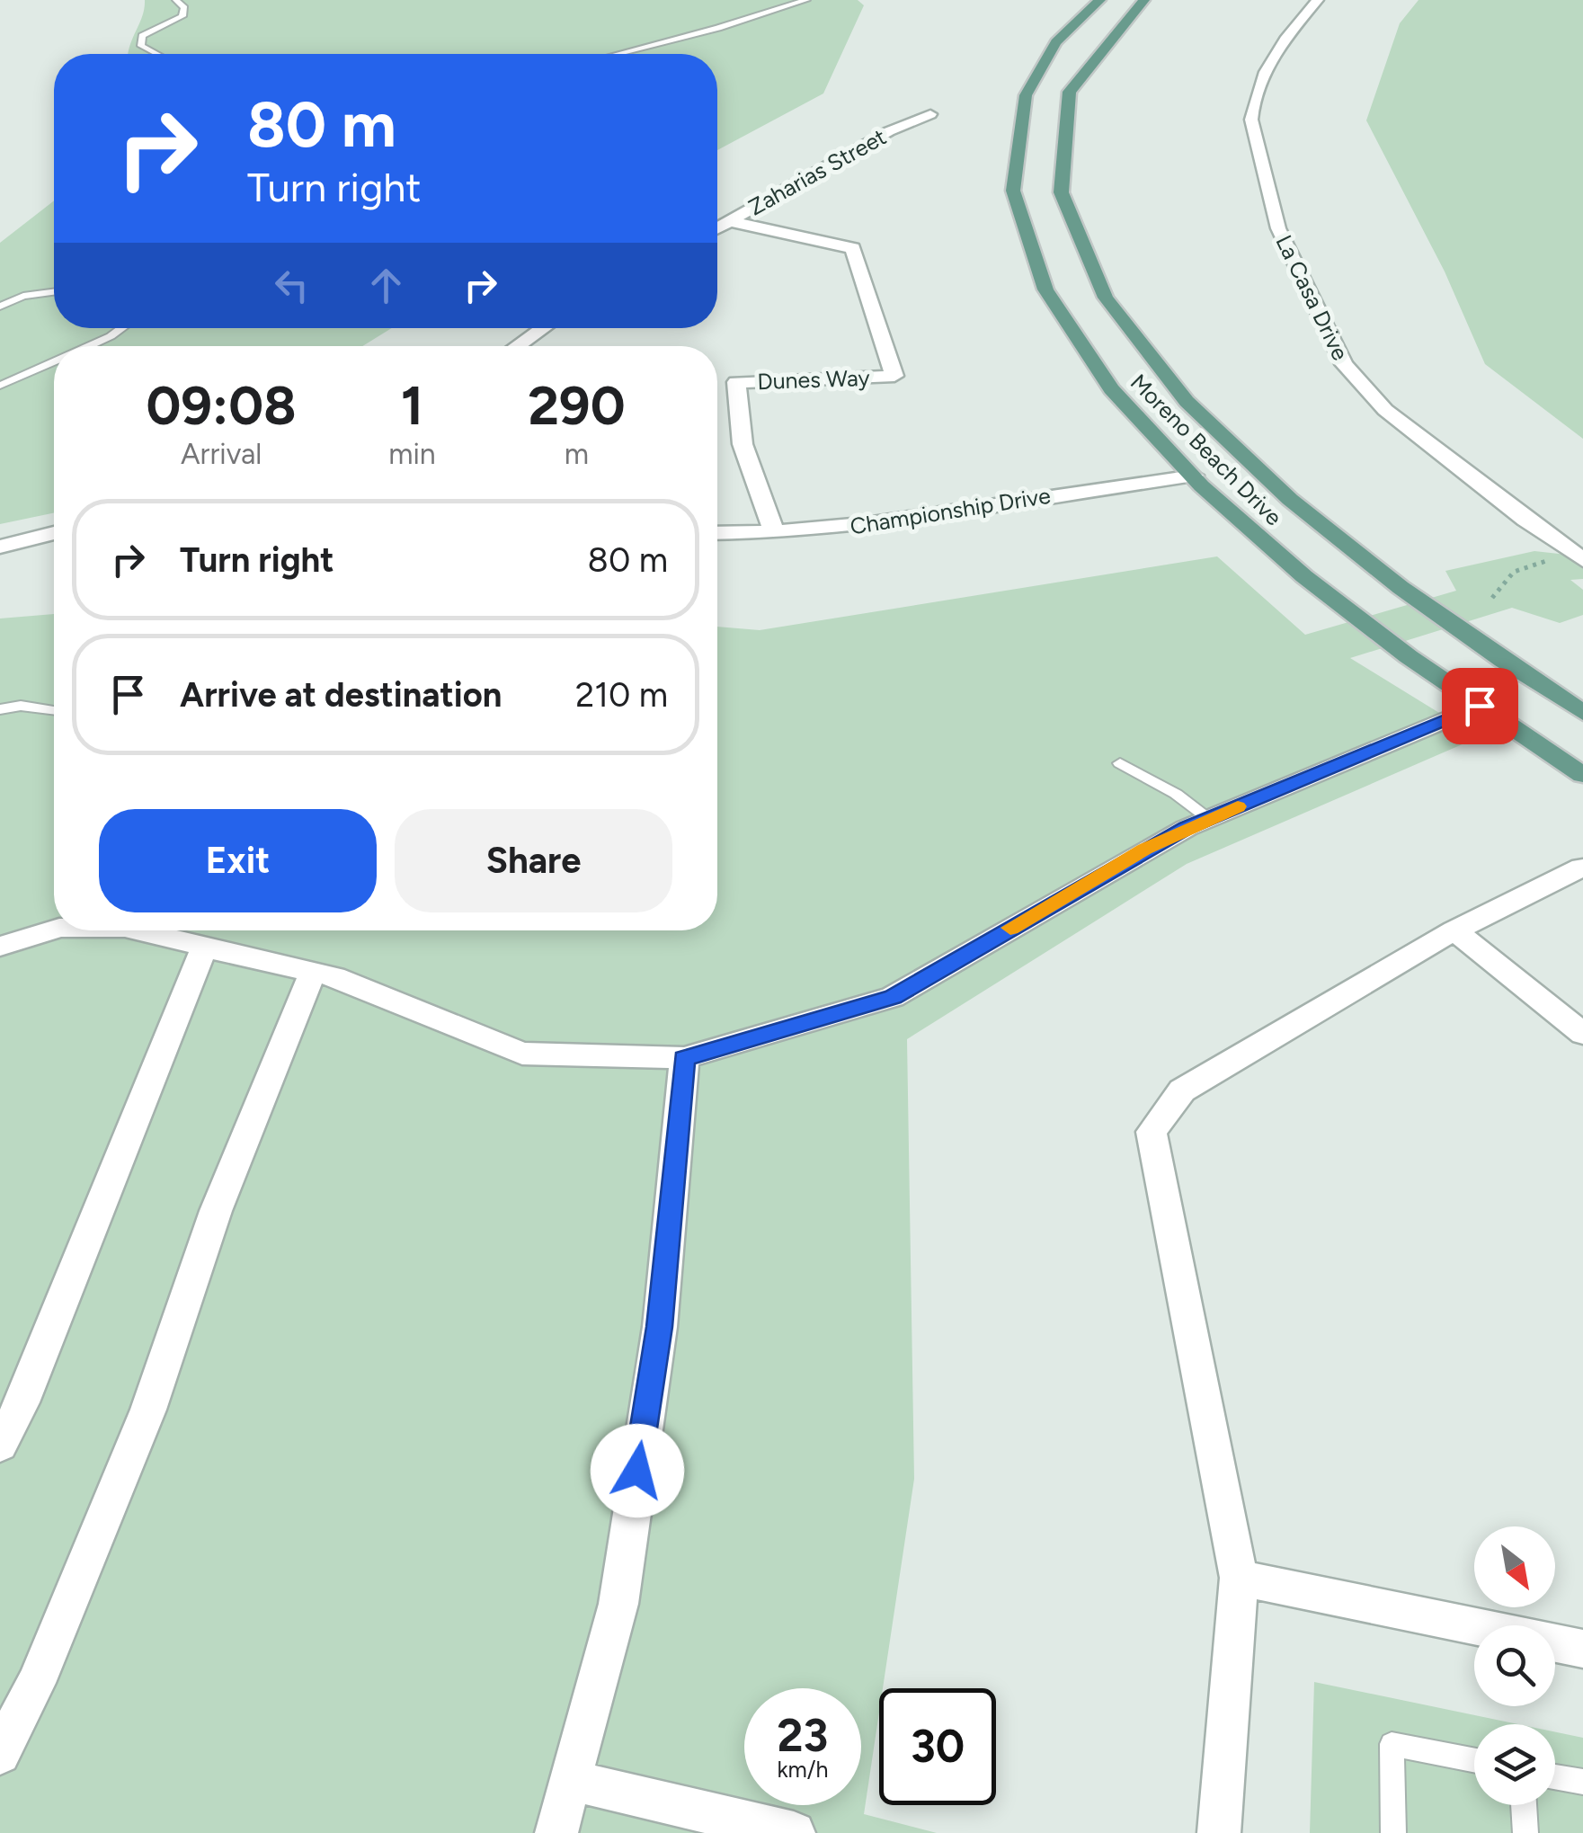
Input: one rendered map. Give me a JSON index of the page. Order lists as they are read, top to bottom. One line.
{"streets":{"main road":["Moreno Beach Drive"],"street":["Zaharias Street","La Casa Drive","Dunes Way","Championship Drive"]},"crossings":[["Zaharias Street","Dunes Way"],["Dunes Way","Championship Drive"],["Moreno Beach Drive","Championship Drive"]],"north":"bottom right","page":{"turn":["80 m","Turn right"],"eta":["09:08","Arrival","1","min","290","m"],"list":[{"name":"Turn right","value":"80 m"},{"name":"Arrive at destination","value":"210 m"}],"buttons":["Exit","Share"],"speed":"23 km/h","limit":"30"}}
